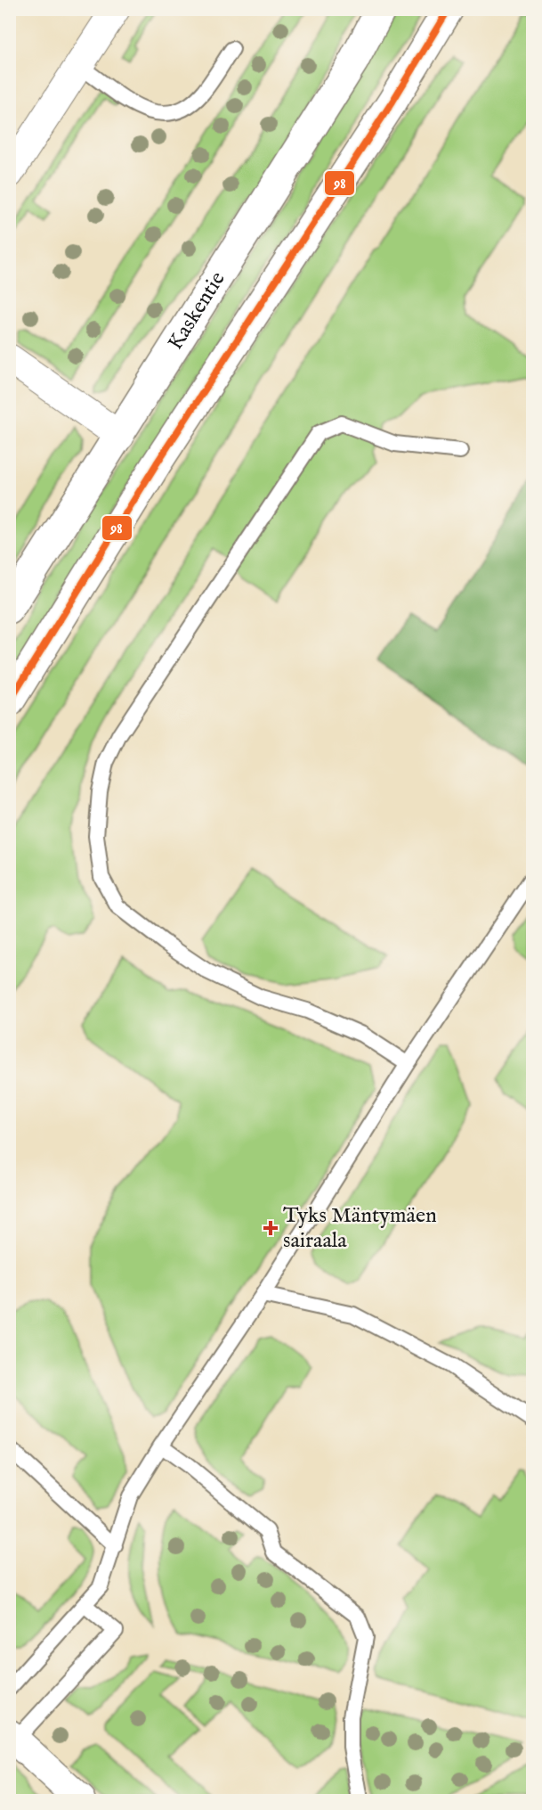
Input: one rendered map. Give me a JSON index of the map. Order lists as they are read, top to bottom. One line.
{"streets":{"main road":["Kaskentie"]},"places":{"health":["Tyks Mäntymäen sairaala"]},"lines":["transit line 98"]}
